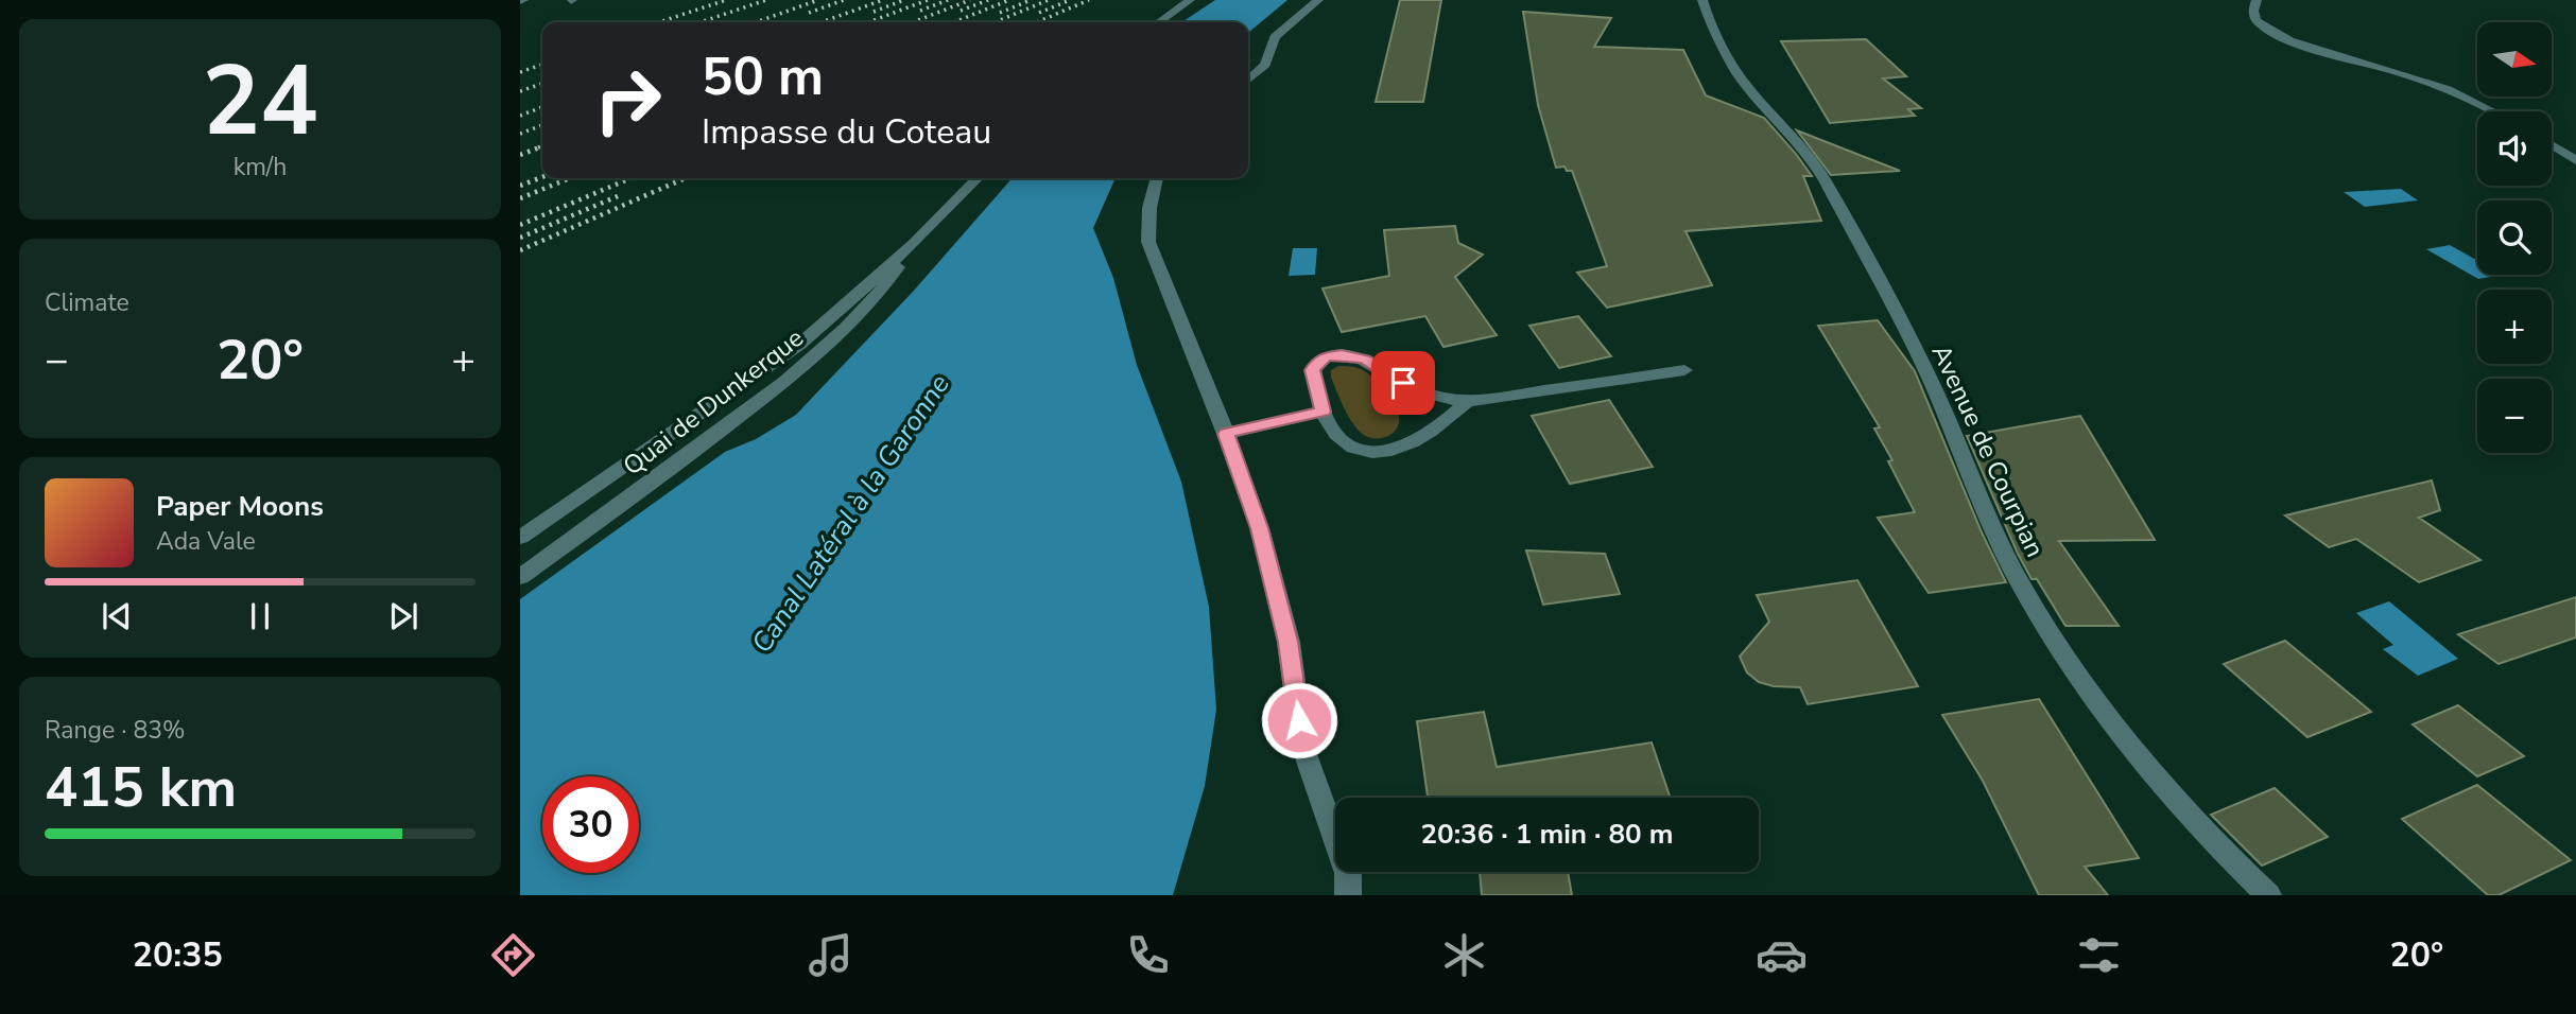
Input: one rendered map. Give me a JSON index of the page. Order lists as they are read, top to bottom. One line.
{"streets":{"street":["Quai de Dunkerque","Avenue de Courpian"]},"water":["Canal Latéral à la Garonne"],"north":"right","page":{"tile":[["24","km/h"],"Climate",["Range · 83%","415 km"]],"map_buttons":["+","−"],"turn":["50 m","Impasse du Coteau"],"heat":["−","20°","+"],"song":["Paper Moons","Ada Vale"],"limit":"30","trip":"20:36 · 1 min · 80 m","tabs":["20:35","20°"]}}
